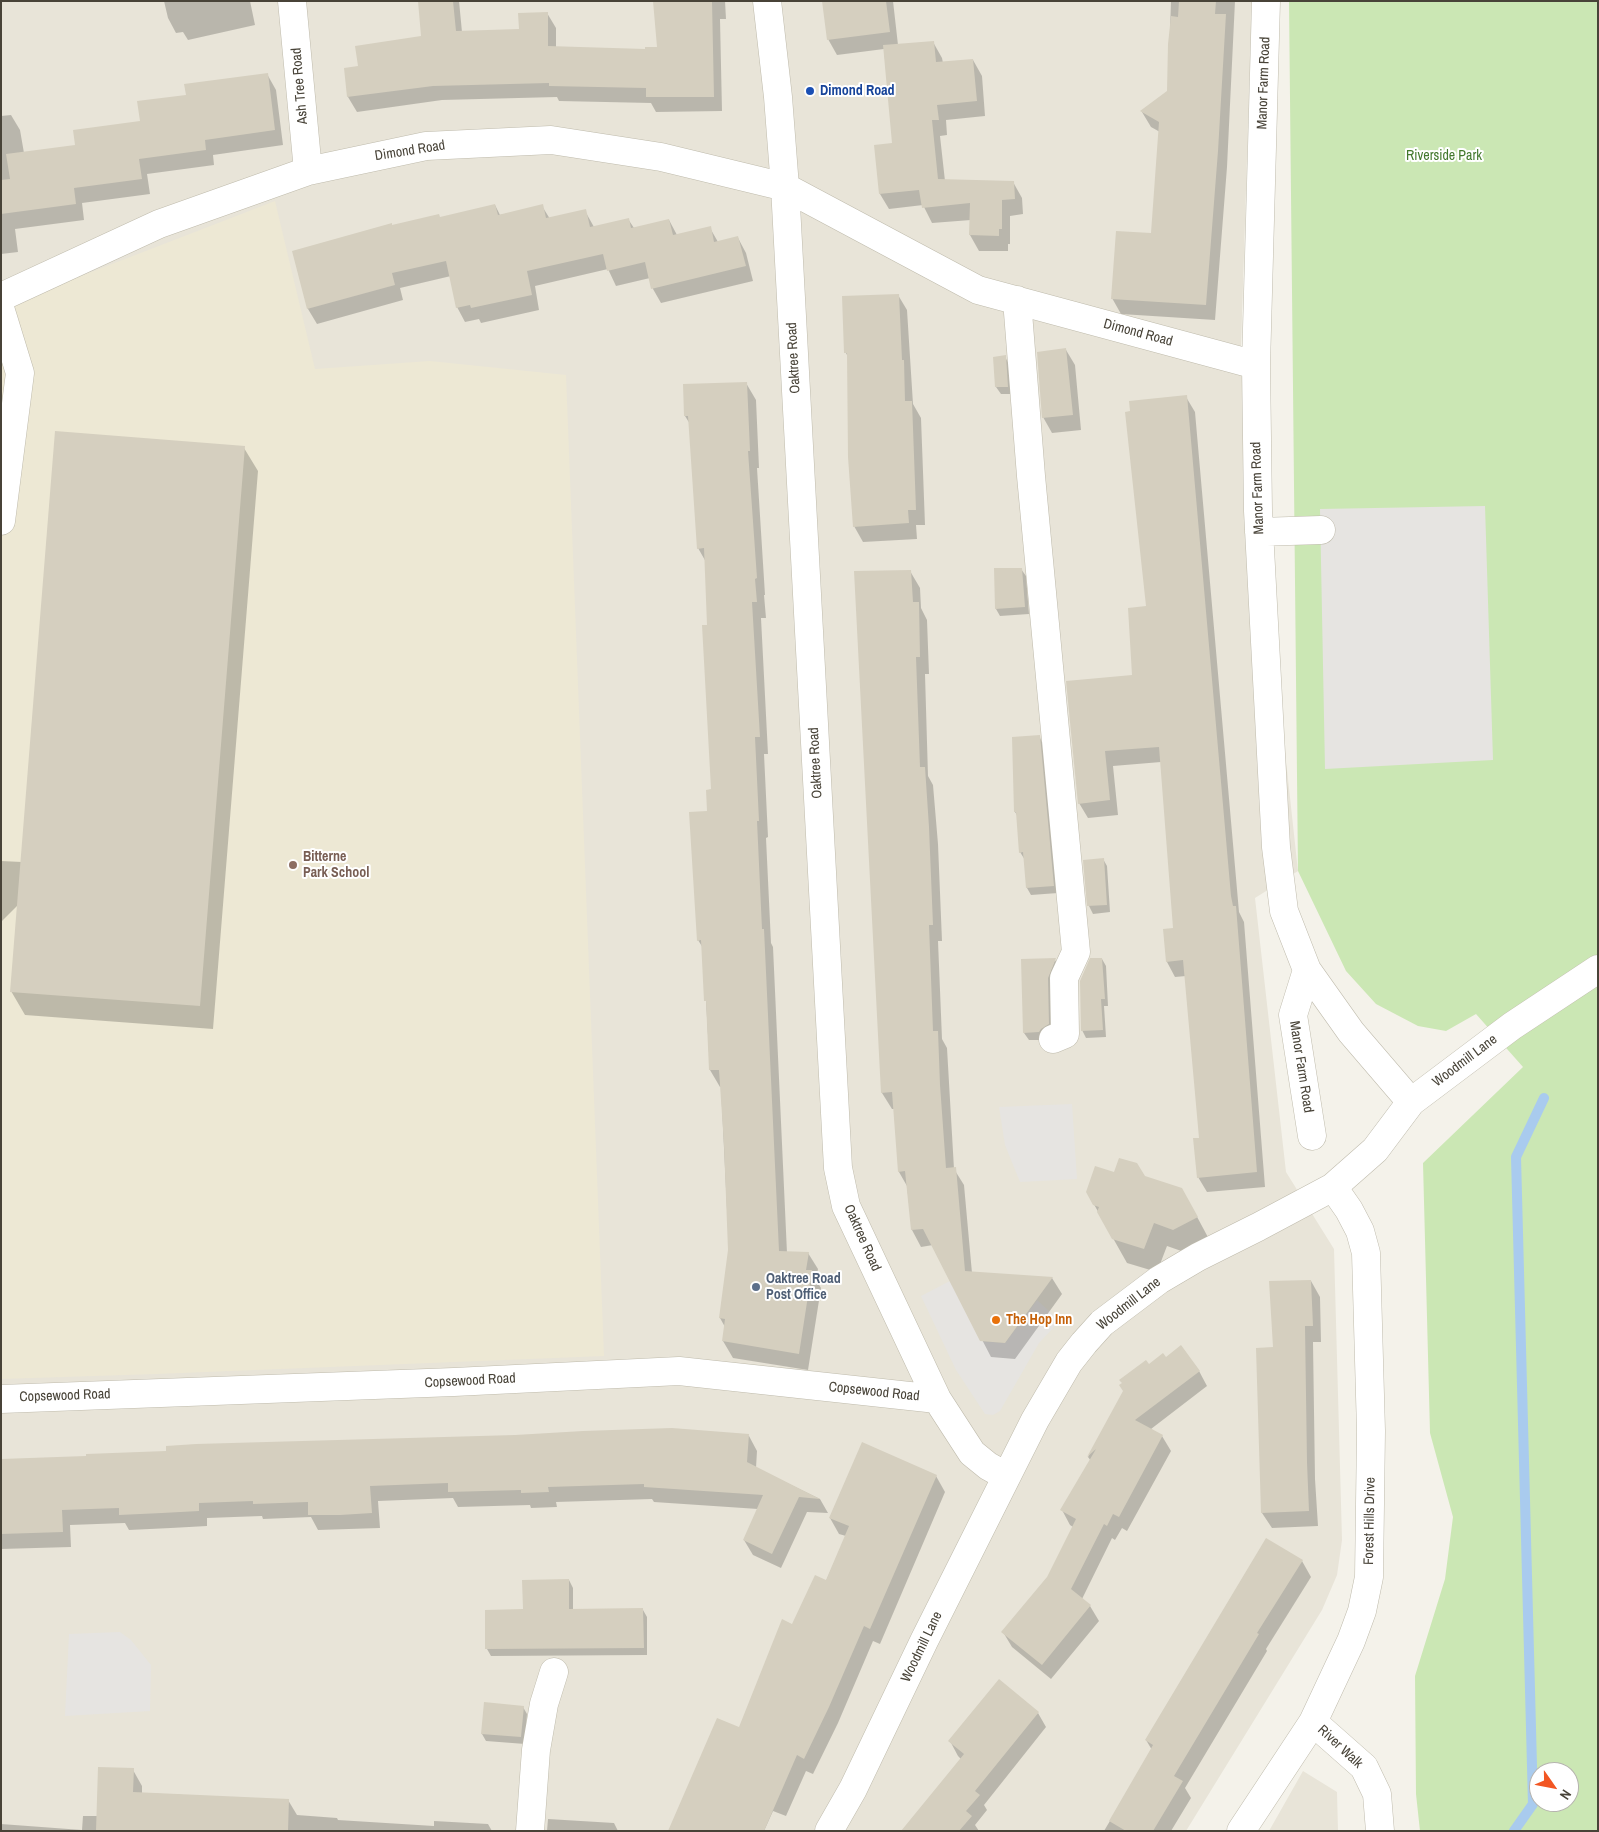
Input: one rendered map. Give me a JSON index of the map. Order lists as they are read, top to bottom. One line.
{"streets":{"street":["Manor Farm Road","Ash Tree Road","Dimond Road","Oaktree Road","Woodmill Lane","Copsewood Road","Forest Hills Drive","River Walk"]},"crossings":[["Manor Farm Road","Dimond Road"],["Manor Farm Road","Woodmill Lane"],["Ash Tree Road","Dimond Road"],["Dimond Road","Oaktree Road"],["Oaktree Road","Woodmill Lane"],["Oaktree Road","Copsewood Road"],["Woodmill Lane","Forest Hills Drive"],["Forest Hills Drive","River Walk"]],"parks":["Riverside Park"],"places":["Dimond Road","Bitterne Park School","Oaktree Road Post Office","The Hop Inn"],"north":"bottom right"}
